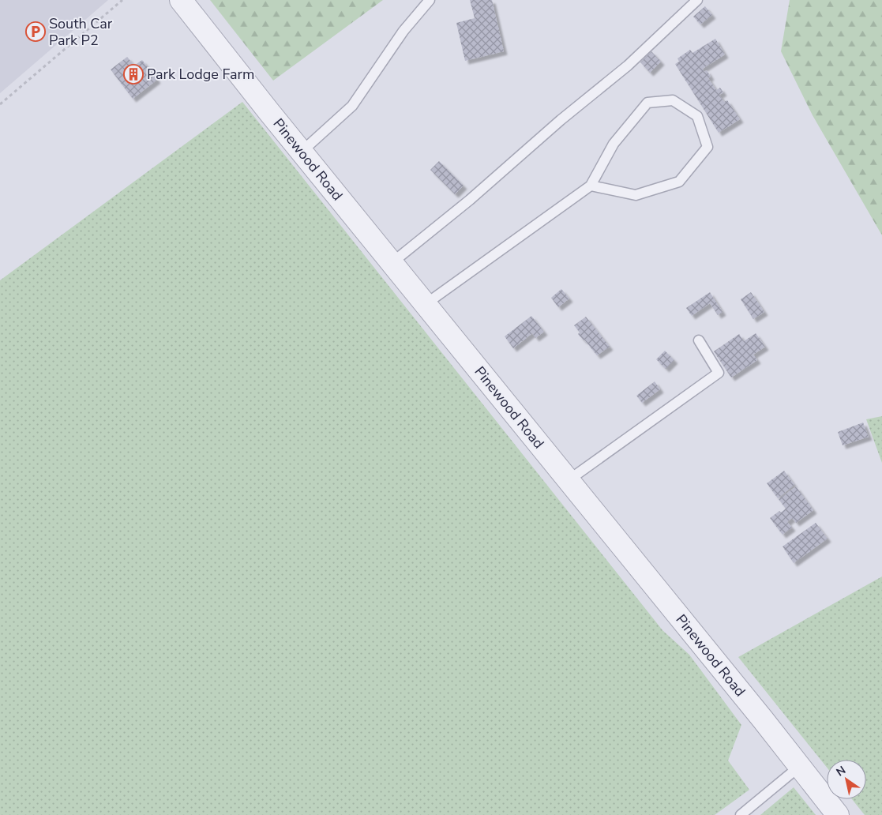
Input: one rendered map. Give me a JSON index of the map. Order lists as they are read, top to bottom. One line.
{"streets":{"street":["Pinewood Road"]},"places":{"parking":["South Car Park P2"],"building":["Park Lodge Farm"]},"north":"top left"}
